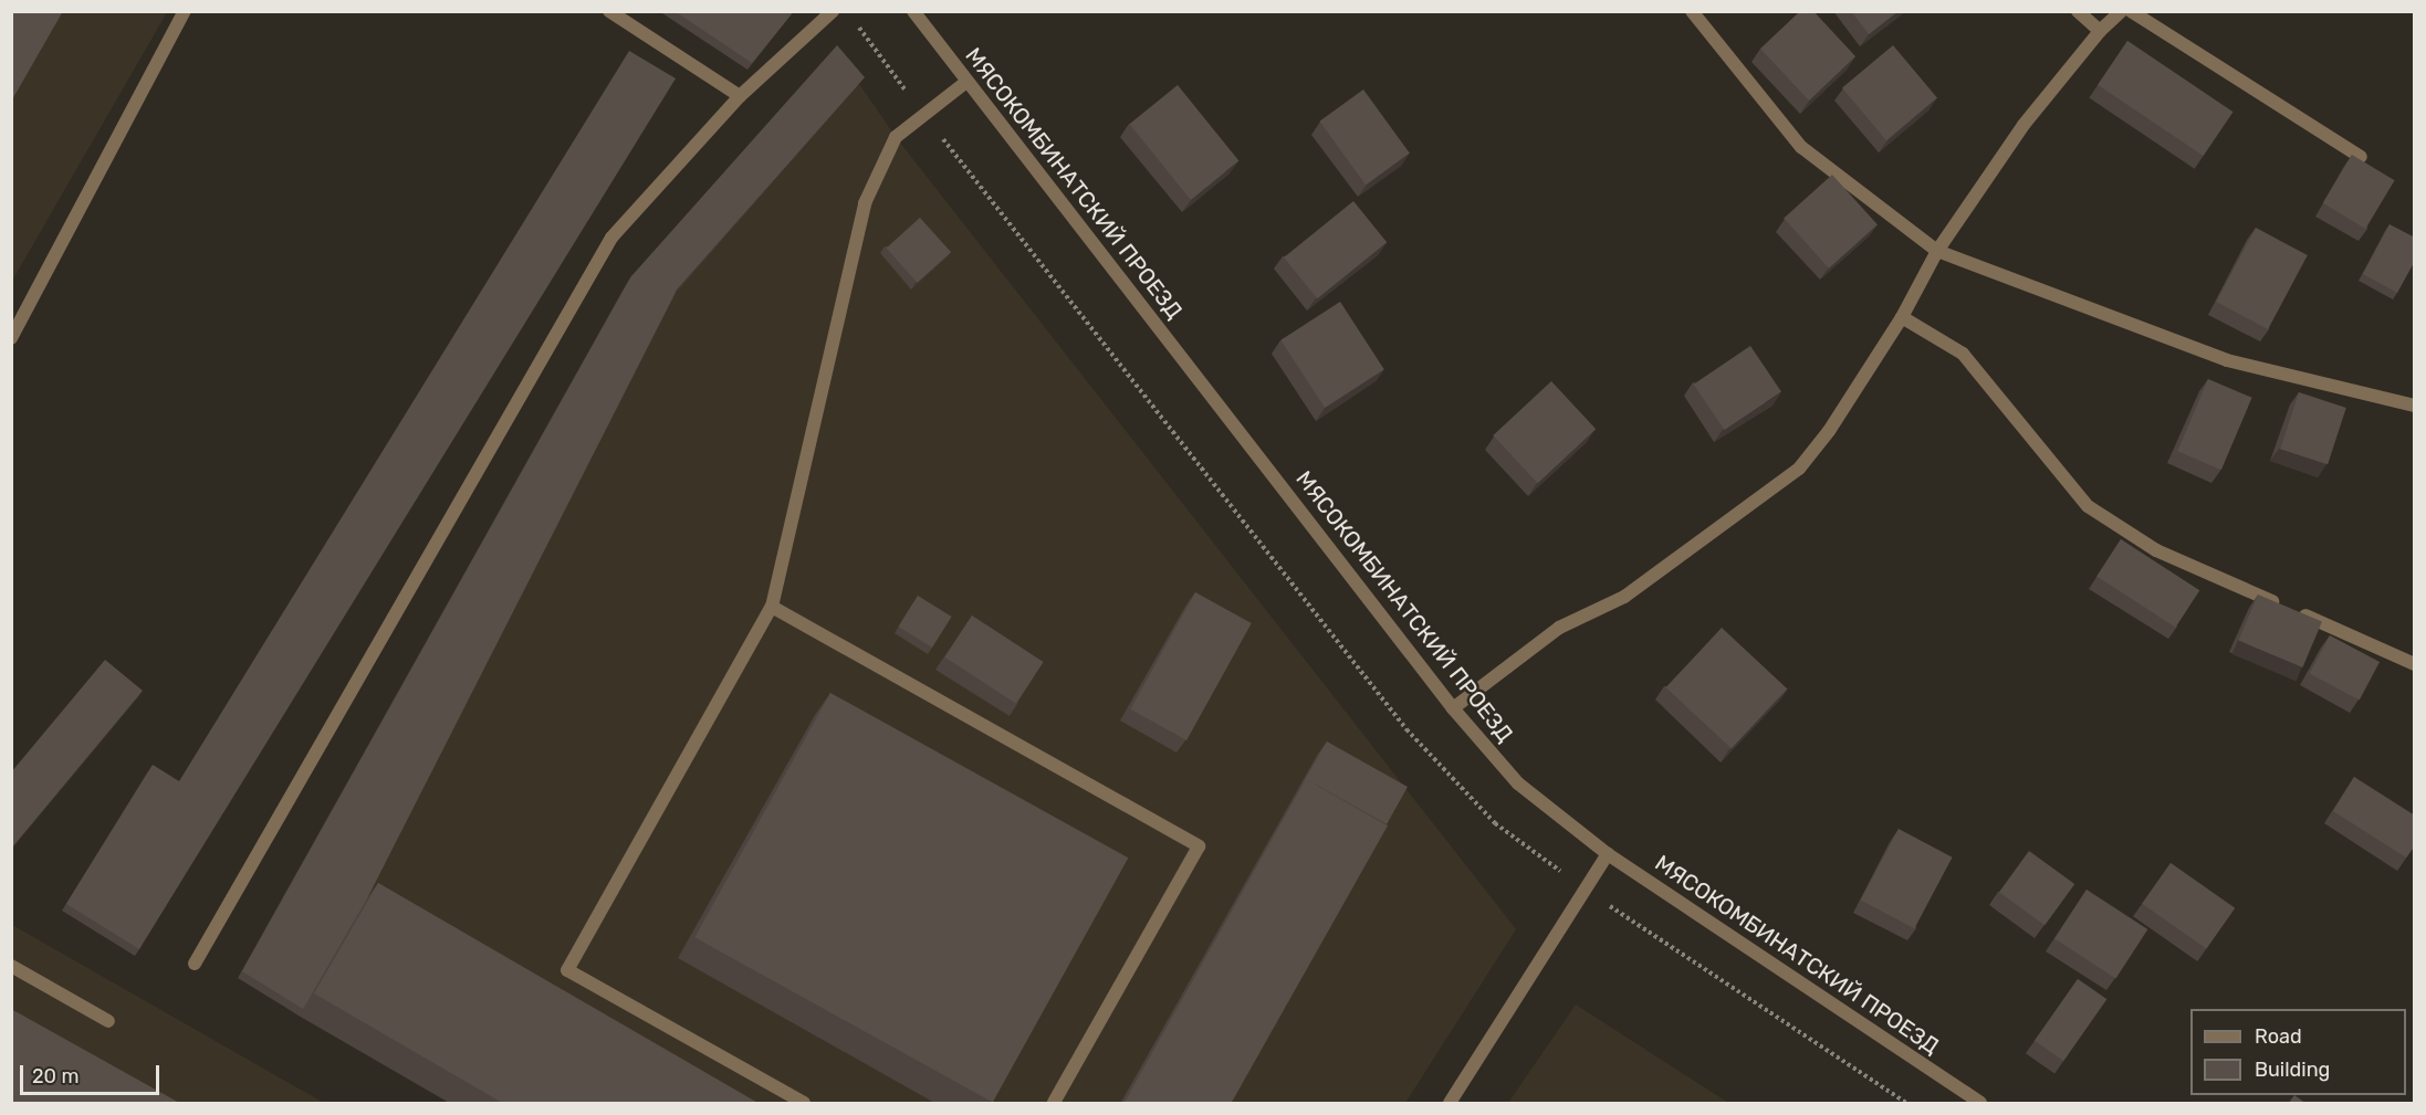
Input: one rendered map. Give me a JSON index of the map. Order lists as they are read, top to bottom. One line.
{"streets":{"street":["МЯСОКОМБИНАТСКИЙ ПРОЕЗД"]},"legend":["Road","Building"],"scale_bar":"20 m"}
